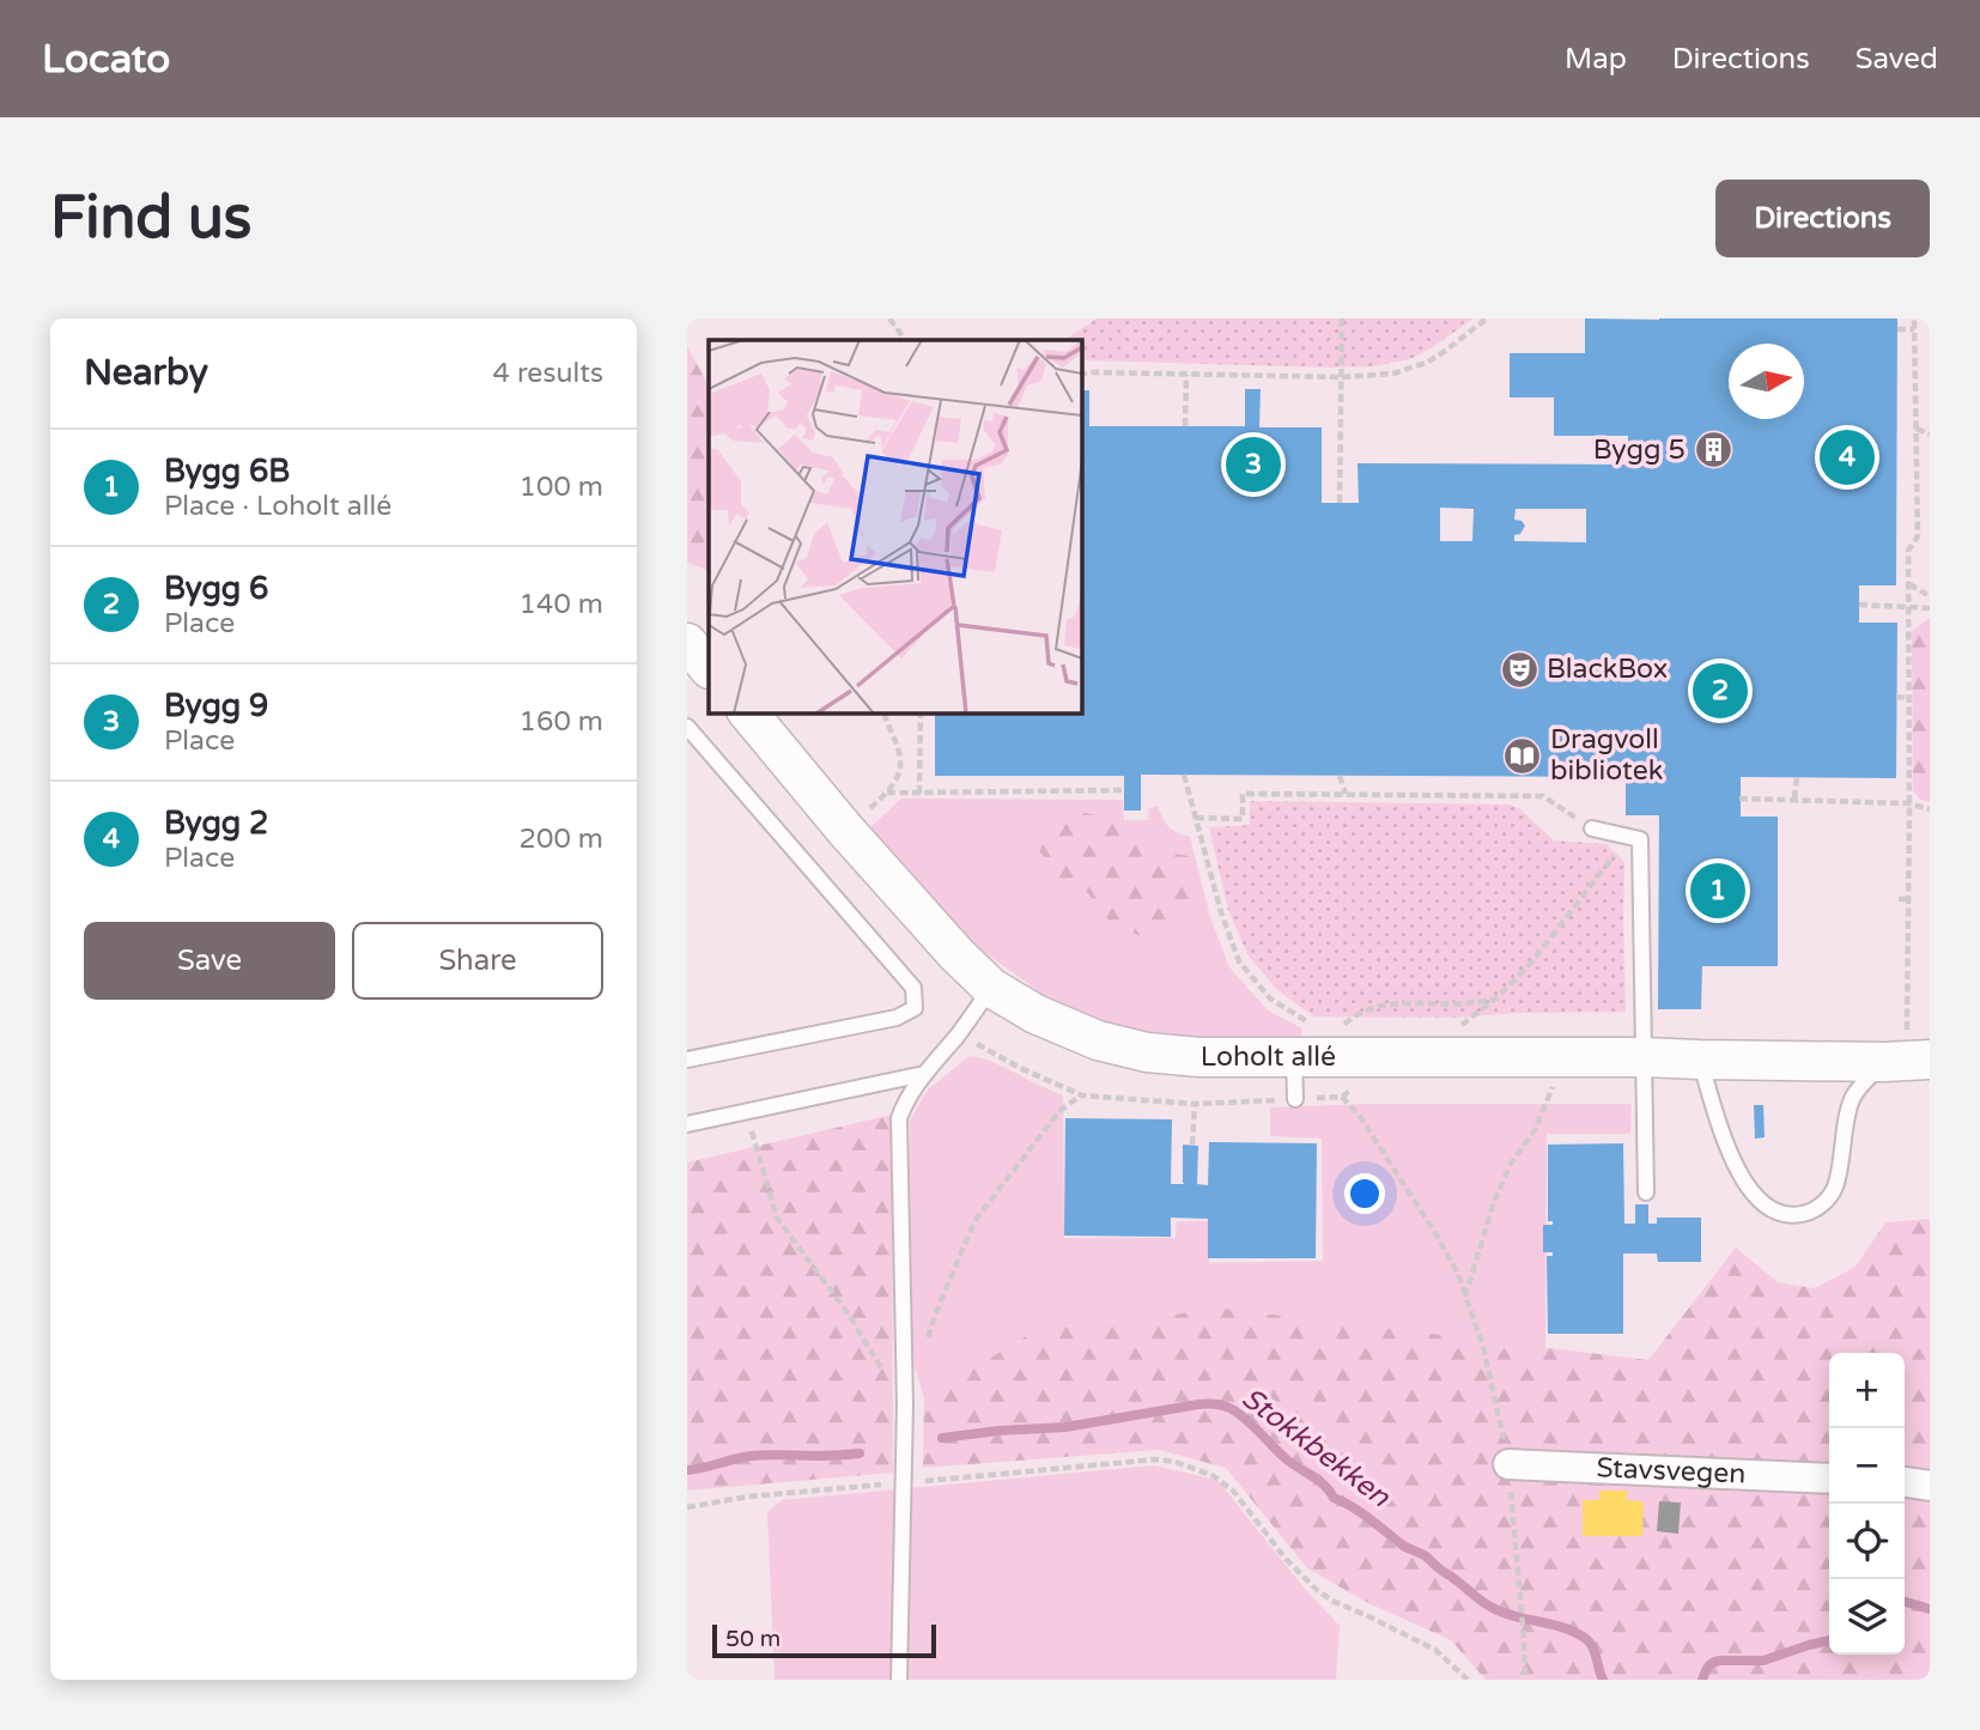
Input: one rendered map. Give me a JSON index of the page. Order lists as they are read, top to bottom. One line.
{"streets":{"street":["Loholt allé","Stavsvegen"]},"water":["Stokkbekken"],"places":{"building":["Bygg 5"],"theatre":["BlackBox"],"library":["Dragvoll bibliotek"]},"scale_bar":"50 m","north":"right","page":{"header":"Locato","nav":["Map","Directions","Saved"],"buttons":["Directions",["Save","Share"]],"title":"Find us","heading":["Nearby","4 results"],"pins":["4","3","2","1"],"list":[{"mark":"1","name":"Bygg 6B","note":"Place · Loholt allé","value":"100 m"},{"mark":"2","name":"Bygg 6","note":"Place","value":"140 m"},{"mark":"3","name":"Bygg 9","note":"Place","value":"160 m"},{"mark":"4","name":"Bygg 2","note":"Place","value":"200 m"}],"map_buttons":["+","−"],"scale":"50 m"}}
